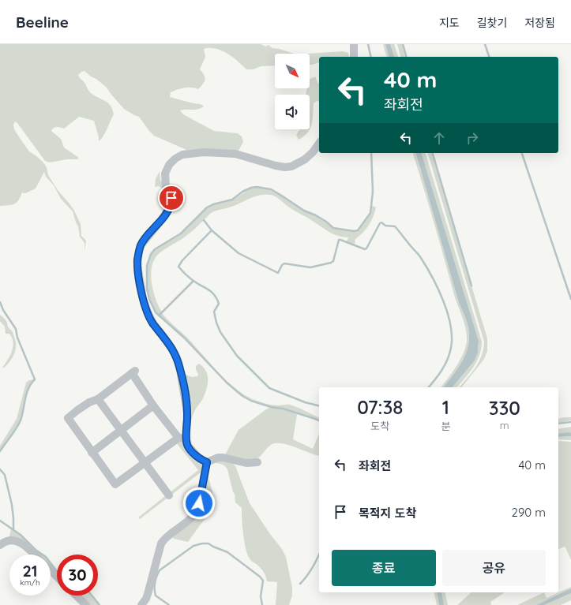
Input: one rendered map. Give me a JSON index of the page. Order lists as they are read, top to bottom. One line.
{"north":"bottom right","page":{"header":"Beeline","nav":["지도","길찾기","저장됨"],"turn":["40 m","좌회전"],"eta":["07:38","도착","1","분","330","m"],"list":[{"name":"좌회전","value":"40 m"},{"name":"목적지 도착","value":"290 m"}],"buttons":["종료","공유"],"speed":"21 km/h","limit":"30"}}
